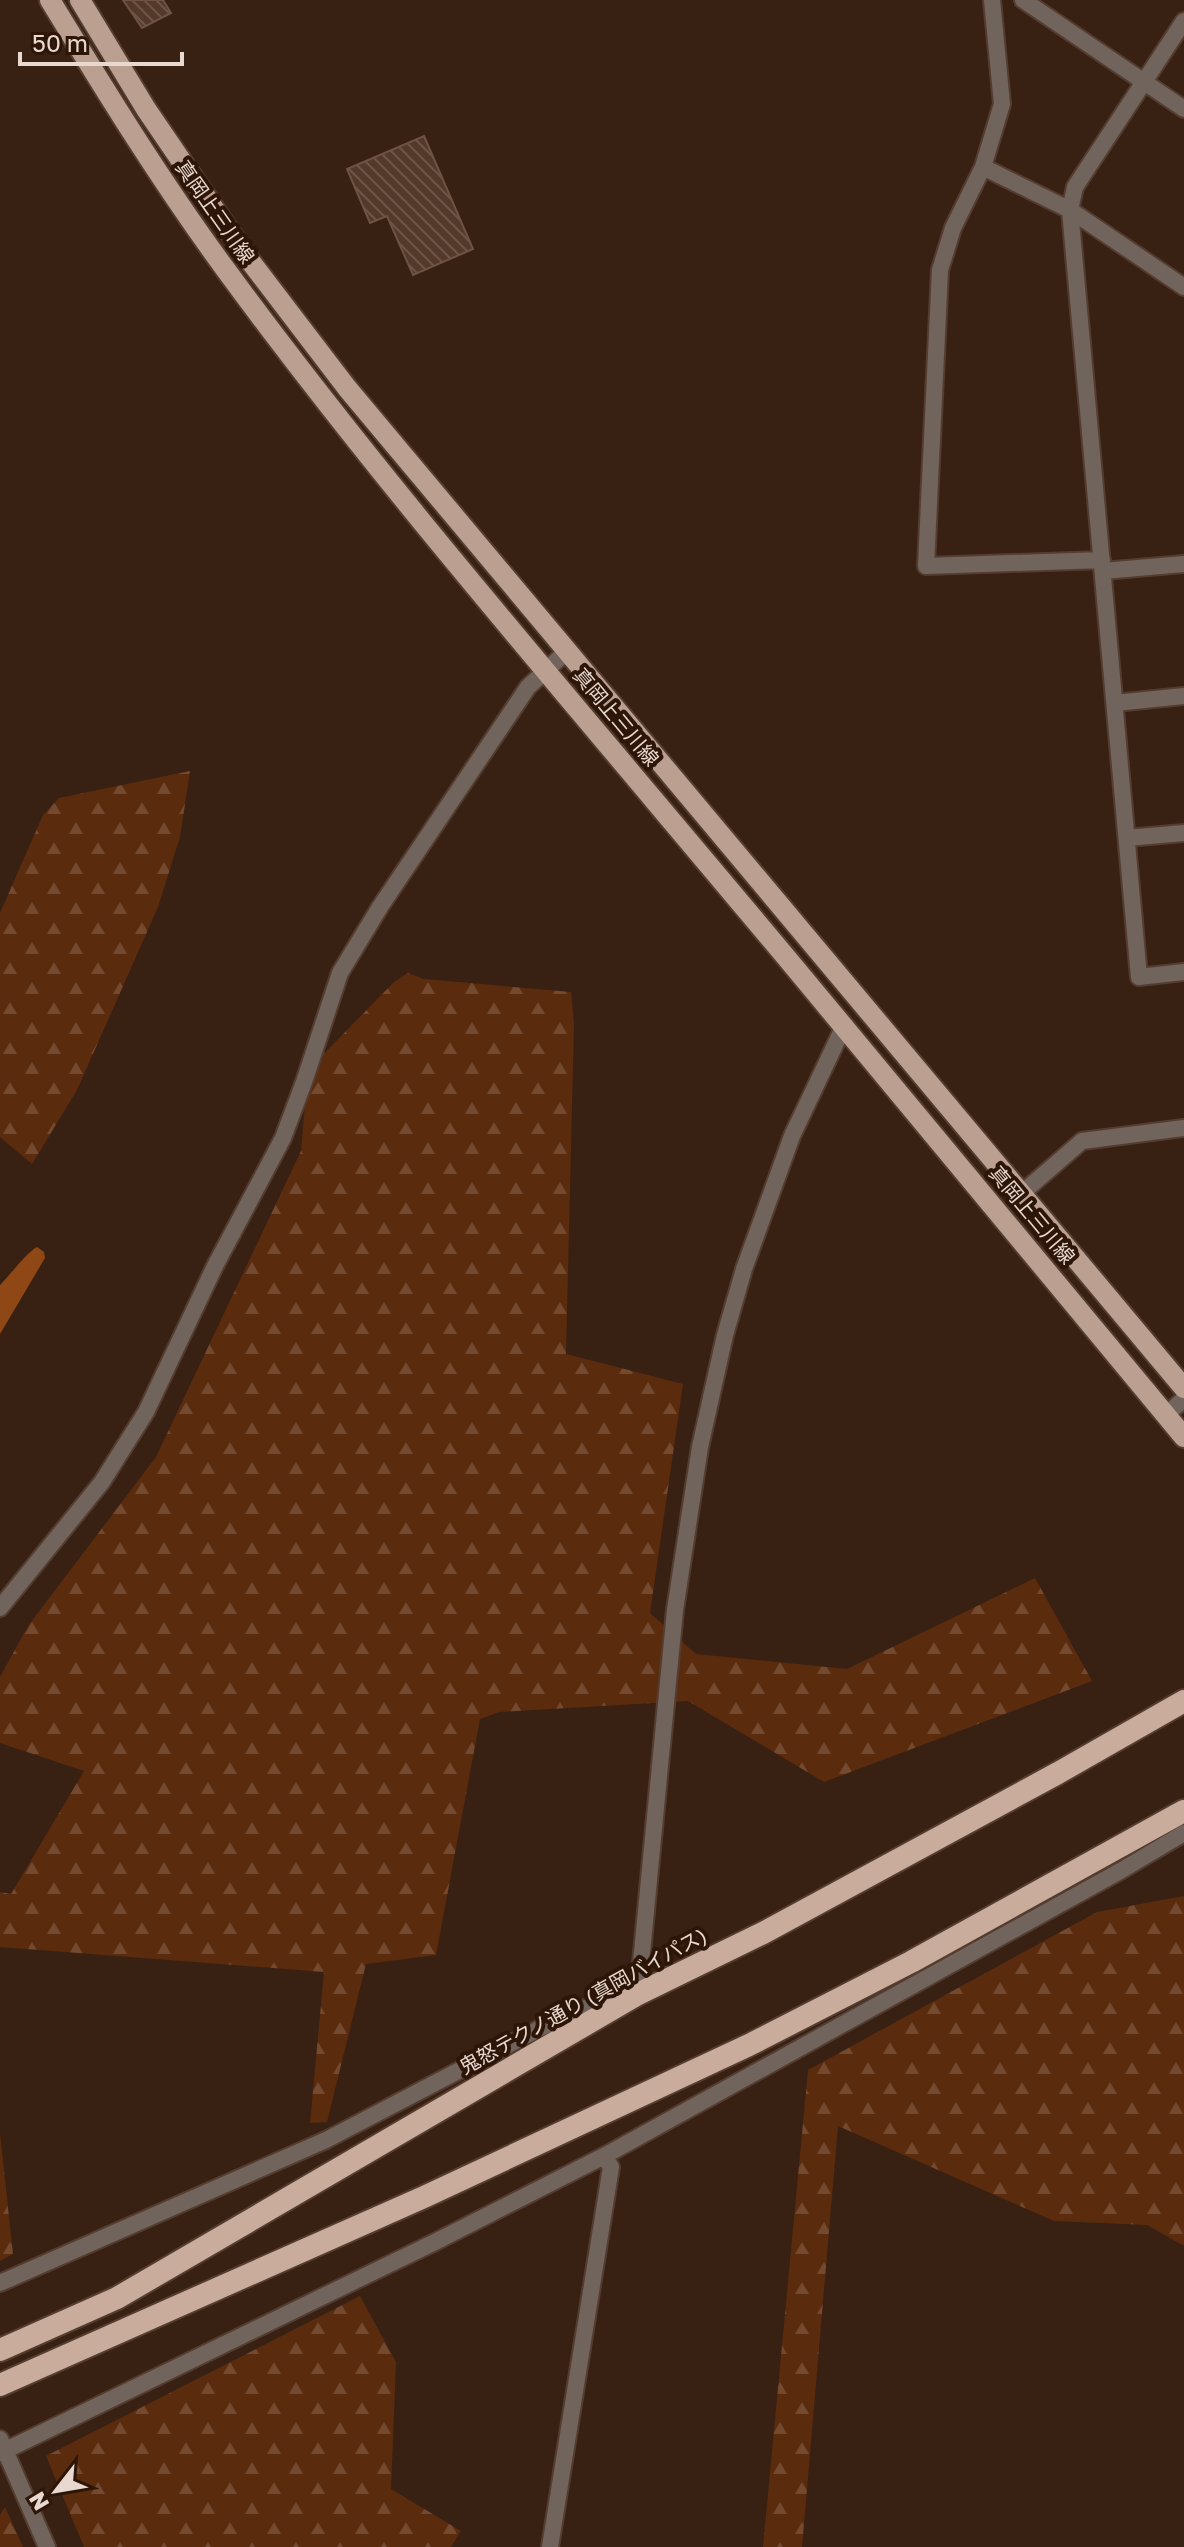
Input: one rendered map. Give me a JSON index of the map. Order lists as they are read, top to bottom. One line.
{"streets":{"highway":["鬼怒テクノ通り (真岡バイパス)"],"main road":["真岡上三川線"]},"scale_bar":"50 m","north":"bottom left"}
